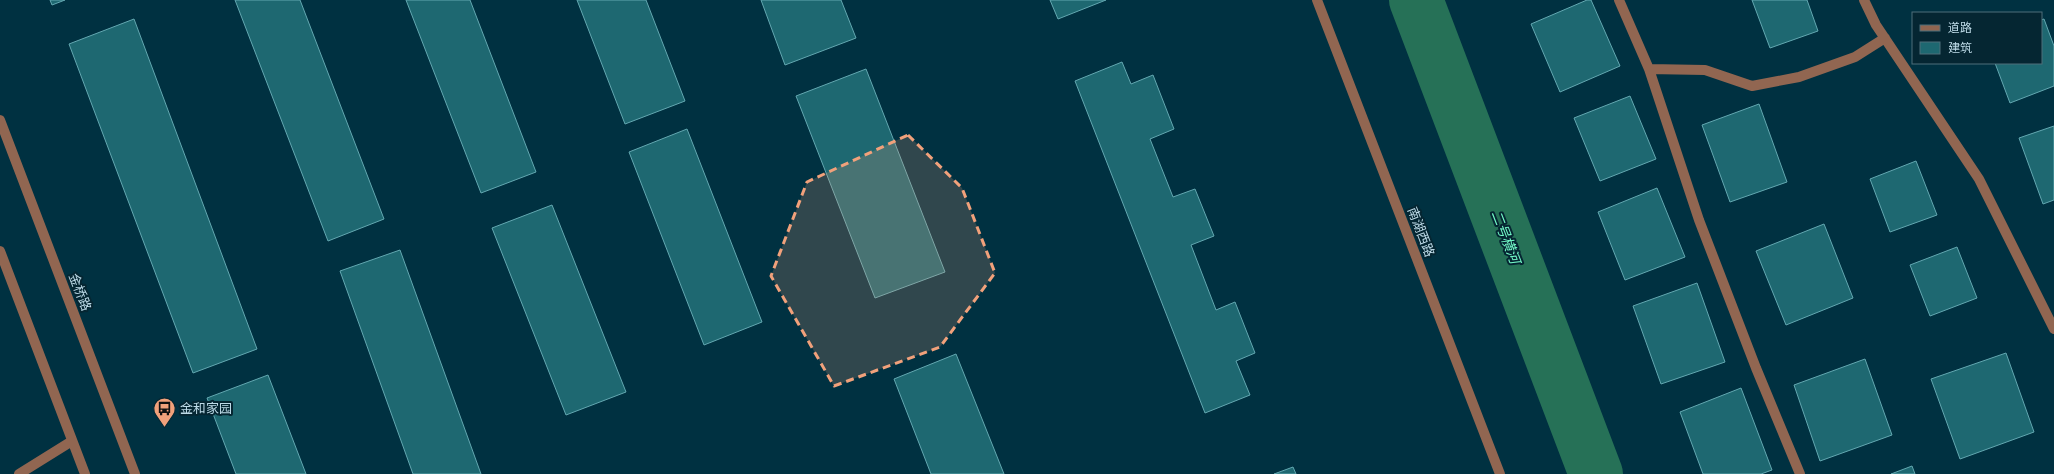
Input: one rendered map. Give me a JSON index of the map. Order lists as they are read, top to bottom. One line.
{"streets":{"street":["南湖西路","金桥路"]},"water":["二号横河"],"places":{"bus stop":["金和家园"]},"legend":["道路","建筑"]}
